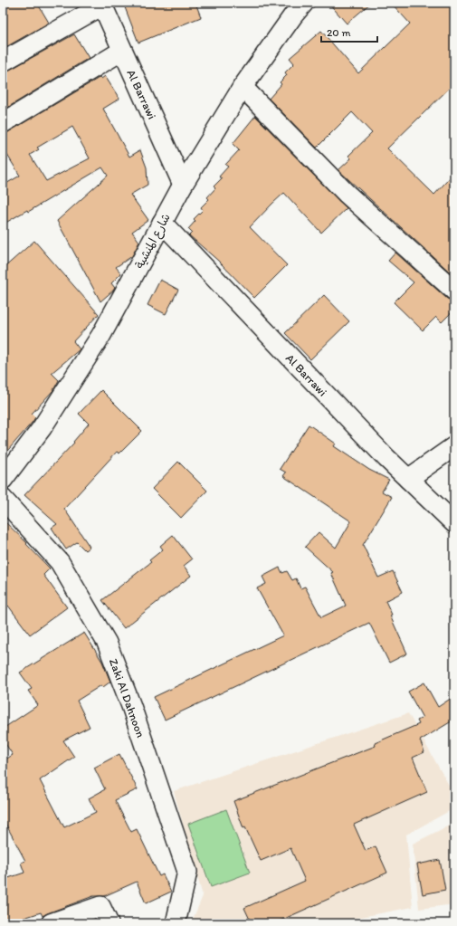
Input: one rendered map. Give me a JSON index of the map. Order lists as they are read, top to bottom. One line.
{"streets":{"street":["Al Barrawi","شارع المنشية","Zaki Al Dahnoon"]},"crossings":[["Al Barrawi","شارع المنشية"]],"scale_bar":"20 m"}
